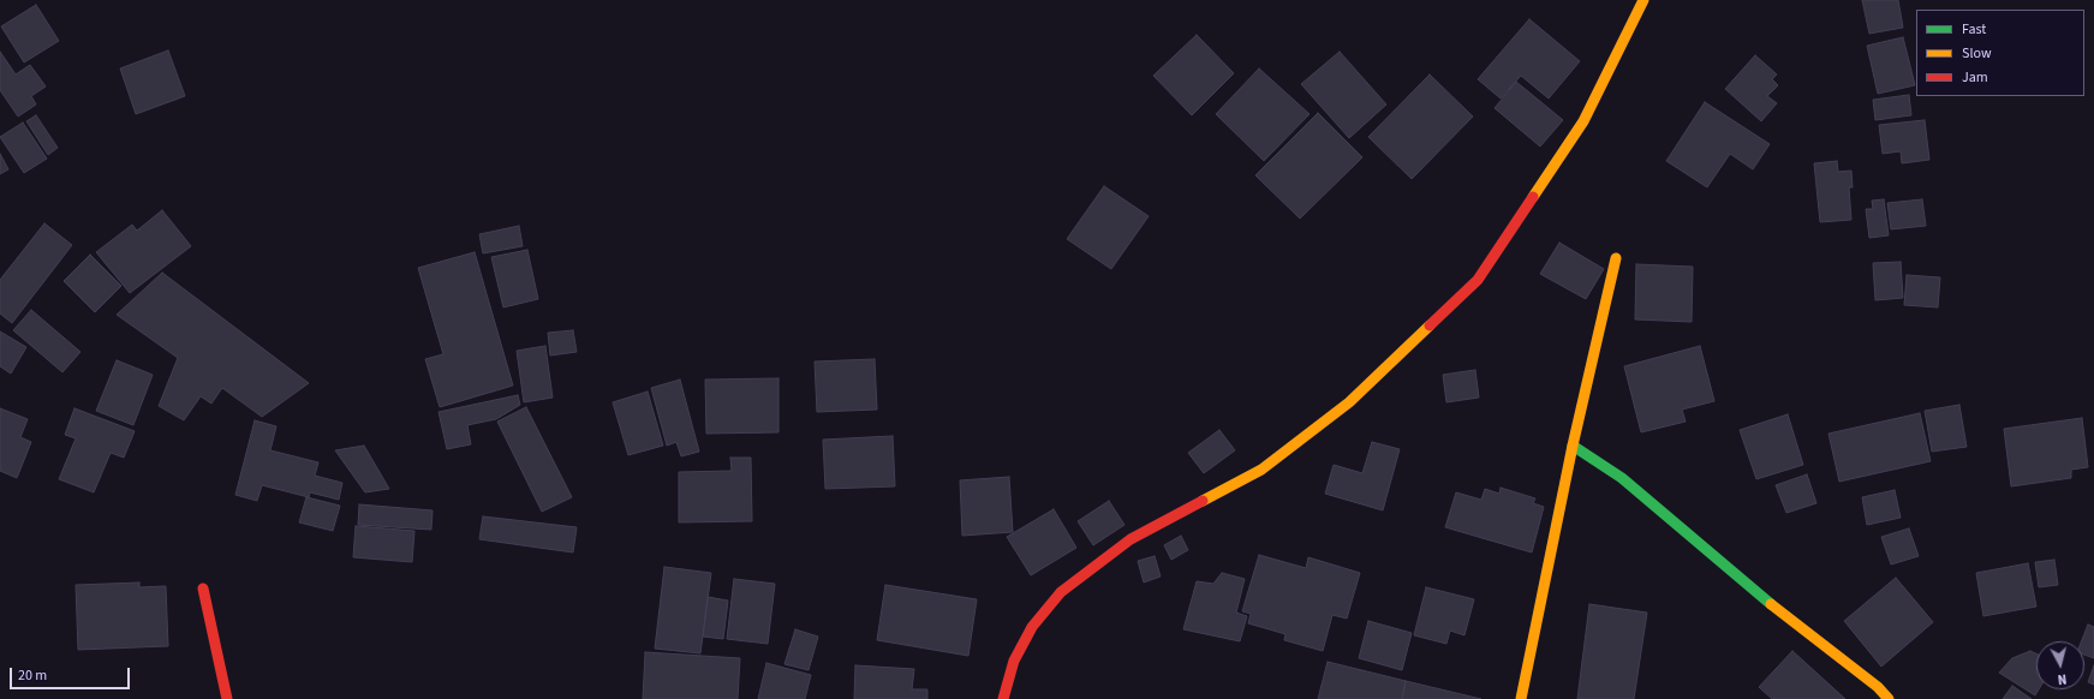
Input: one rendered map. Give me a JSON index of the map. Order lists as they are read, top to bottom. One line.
{"legend":["Fast","Slow","Jam"],"scale_bar":"20 m","north":"bottom"}
